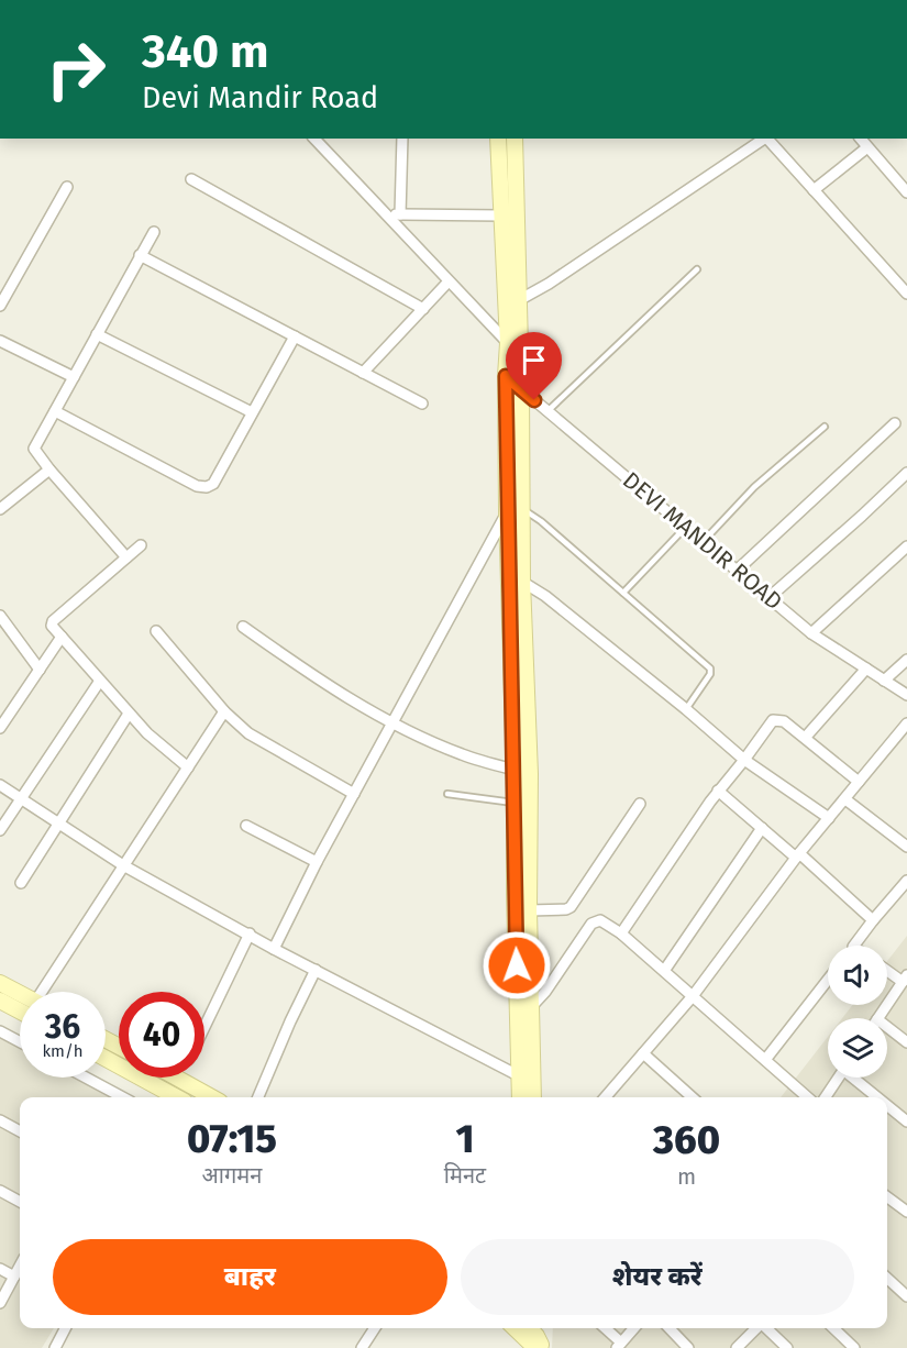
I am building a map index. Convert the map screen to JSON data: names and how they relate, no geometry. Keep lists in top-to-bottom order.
{
  "streets": {
    "street": ["DEVI MANDIR ROAD"]
  },
  "page": {
    "turn": ["340 m", "Devi Mandir Road"],
    "speed": "36 km/h",
    "limit": "40",
    "eta": [
      "07:15",
      "आगमन",
      "1",
      "मिनट",
      "360",
      "m"
    ],
    "buttons": ["बाहर", "शेयर करें"]
  }
}
